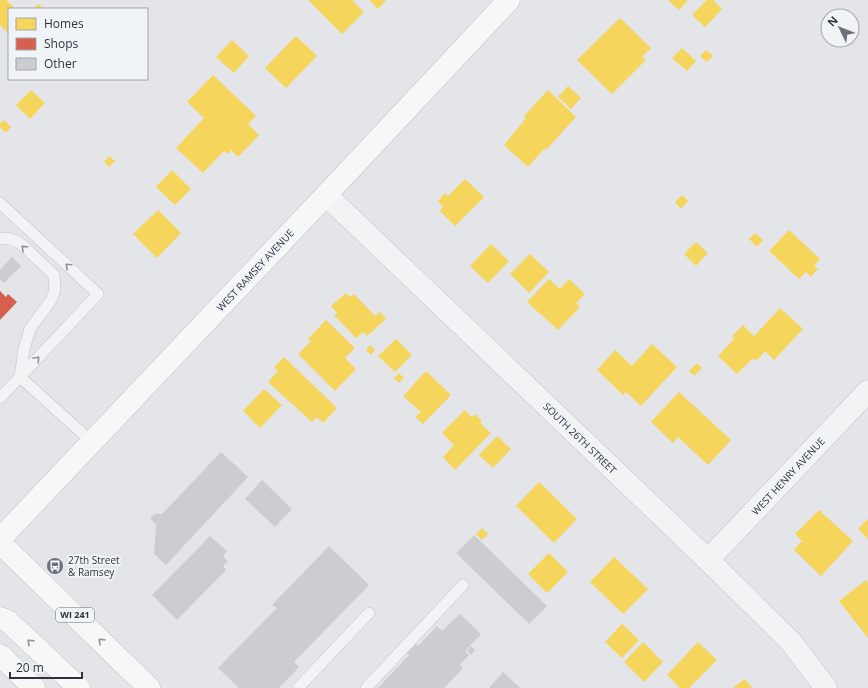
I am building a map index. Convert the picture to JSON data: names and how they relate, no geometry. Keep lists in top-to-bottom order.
{
  "streets": {
    "street": [
      "WEST RAMSEY AVENUE",
      "SOUTH 26TH STREET",
      "WEST HENRY AVENUE",
      "WI 241"
    ]
  },
  "crossings": [
    ["WEST RAMSEY AVENUE", "SOUTH 26TH STREET"],
    ["SOUTH 26TH STREET", "WEST HENRY AVENUE"]
  ],
  "places": {
    "bus stop": ["27th Street & Ramsey"]
  },
  "legend": ["Homes", "Shops", "Other"],
  "scale_bar": "20 m",
  "north": "top left"
}
